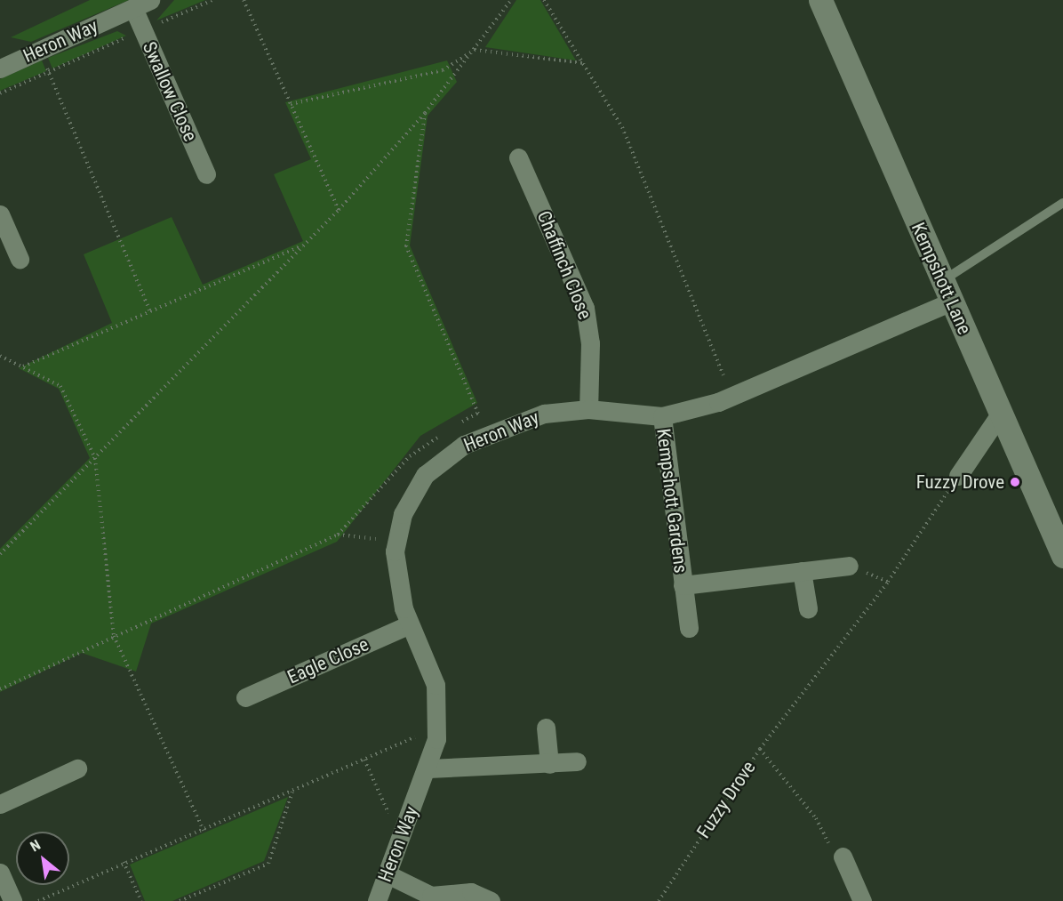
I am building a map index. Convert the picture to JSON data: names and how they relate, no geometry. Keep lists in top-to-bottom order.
{
  "streets": {
    "street": [
      "Heron Way",
      "Swallow Close",
      "Chaffinch Close",
      "Kempshott Lane",
      "Kempshott Gardens",
      "Eagle Close"
    ],
    "path": ["Fuzzy Drove"]
  },
  "crossings": [
    ["Heron Way", "Swallow Close"],
    ["Heron Way", "Chaffinch Close"],
    ["Heron Way", "Kempshott Lane"],
    ["Heron Way", "Kempshott Gardens"],
    ["Heron Way", "Eagle Close"]
  ],
  "places": ["Fuzzy Drove"],
  "north": "top left"
}
